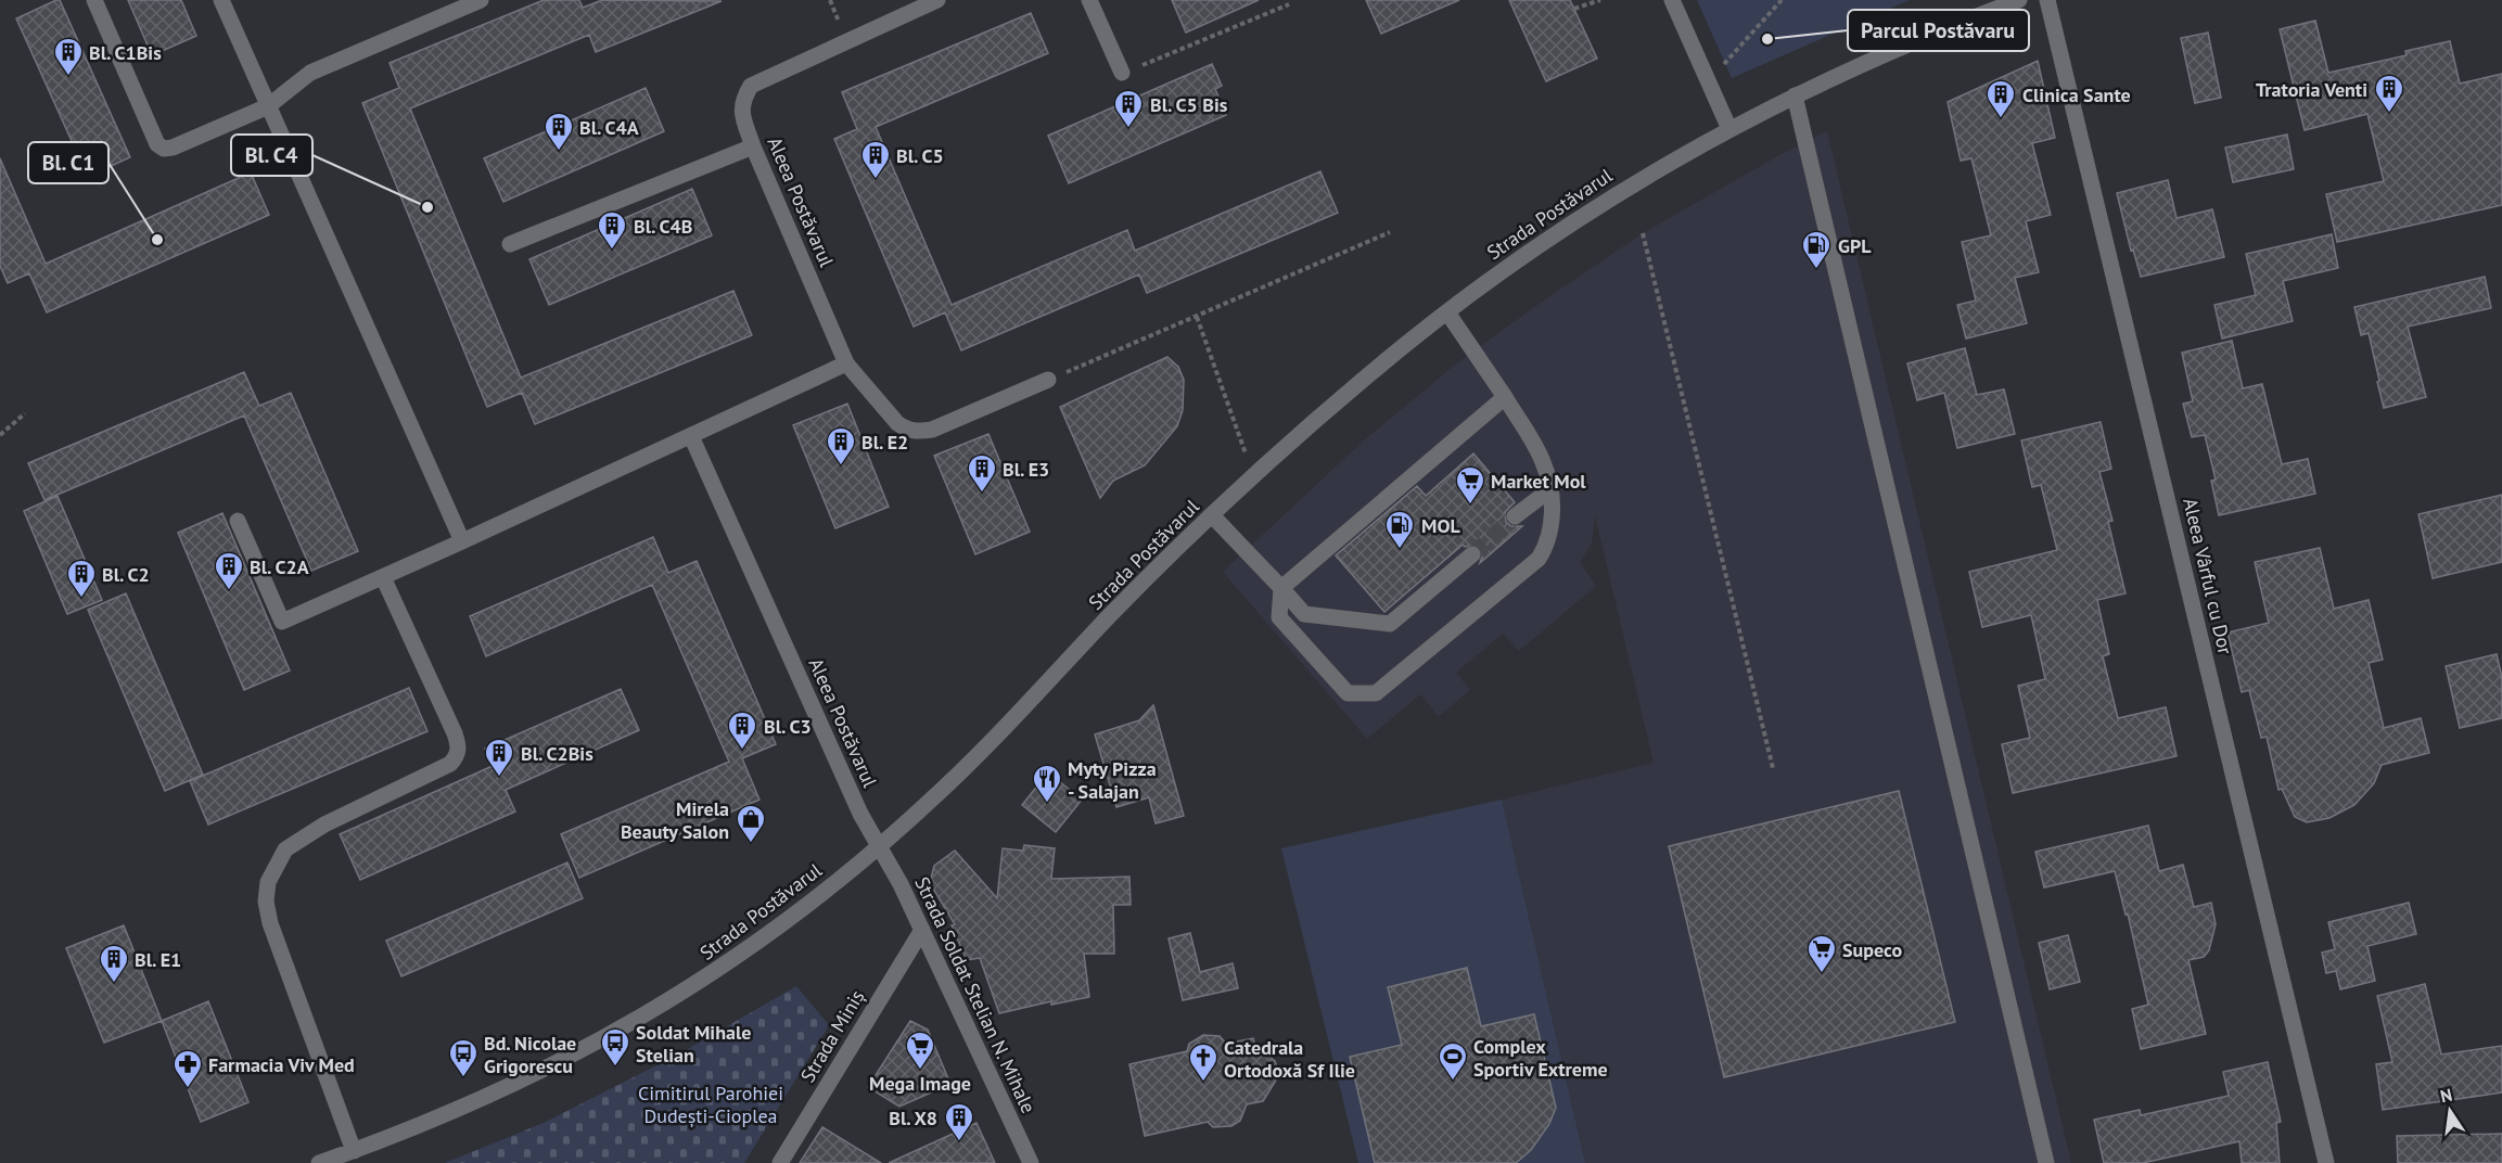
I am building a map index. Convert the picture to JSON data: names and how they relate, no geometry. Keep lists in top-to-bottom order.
{
  "streets": {
    "street": [
      "Aleea Postăvarul",
      "Strada Postăvarul",
      "Aleea Vârful cu Dor",
      "Strada Soldat Stelian N. Mihale",
      "Strada Miniș"
    ]
  },
  "crossings": [
    ["Aleea Postăvarul", "Strada Postăvarul"],
    ["Aleea Postăvarul", "Strada Soldat Stelian N. Mihale"],
    ["Strada Postăvarul", "Strada Soldat Stelian N. Mihale"],
    ["Strada Soldat Stelian N. Mihale", "Strada Miniș"]
  ],
  "parks": ["Cimitirul Parohiei Dudești-Cioplea"],
  "places": {
    "other": ["Parcul Postăvaru", "Bl. C4", "Bl. C1"],
    "building": [
      "Bl. C1Bis",
      "Tratoria Venti",
      "Clinica Sante",
      "Bl. C5 Bis",
      "Bl. C4A",
      "Bl. C5",
      "Bl. C4B",
      "Bl. E2",
      "Bl. E3",
      "Bl. C2A",
      "Bl. C2",
      "Bl. C3",
      "Bl. C2Bis",
      "Bl. E1",
      "Bl. X8"
    ],
    "fuel station": ["GPL", "MOL"],
    "supermarket": ["Market Mol", "Supeco", "Mega Image"],
    "restaurant": ["Myty Pizza - Salajan"],
    "shop": ["Mirela Beauty Salon"],
    "bus stop": ["Soldat Mihale Stelian", "Bd. Nicolae Grigorescu"],
    "sports": ["Complex Sportiv Extreme"],
    "church": ["Catedrala Ortodoxă Sf Ilie"],
    "pharmacy": ["Farmacia Viv Med"]
  },
  "north": "top"
}
